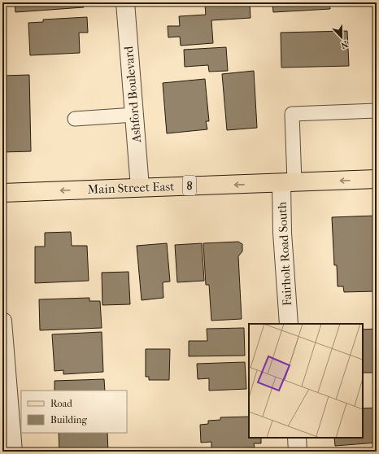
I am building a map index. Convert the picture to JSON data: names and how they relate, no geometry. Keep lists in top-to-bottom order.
{
  "streets": {
    "main road": ["8", "Main Street East"],
    "street": ["Ashford Boulevard", "Fairholt Road South"]
  },
  "crossings": [
    ["Ashford Boulevard", "Main Street East"],
    ["Main Street East", "Fairholt Road South"]
  ],
  "one_way": ["Main Street East"],
  "legend": ["Road", "Building"],
  "north": "bottom"
}
